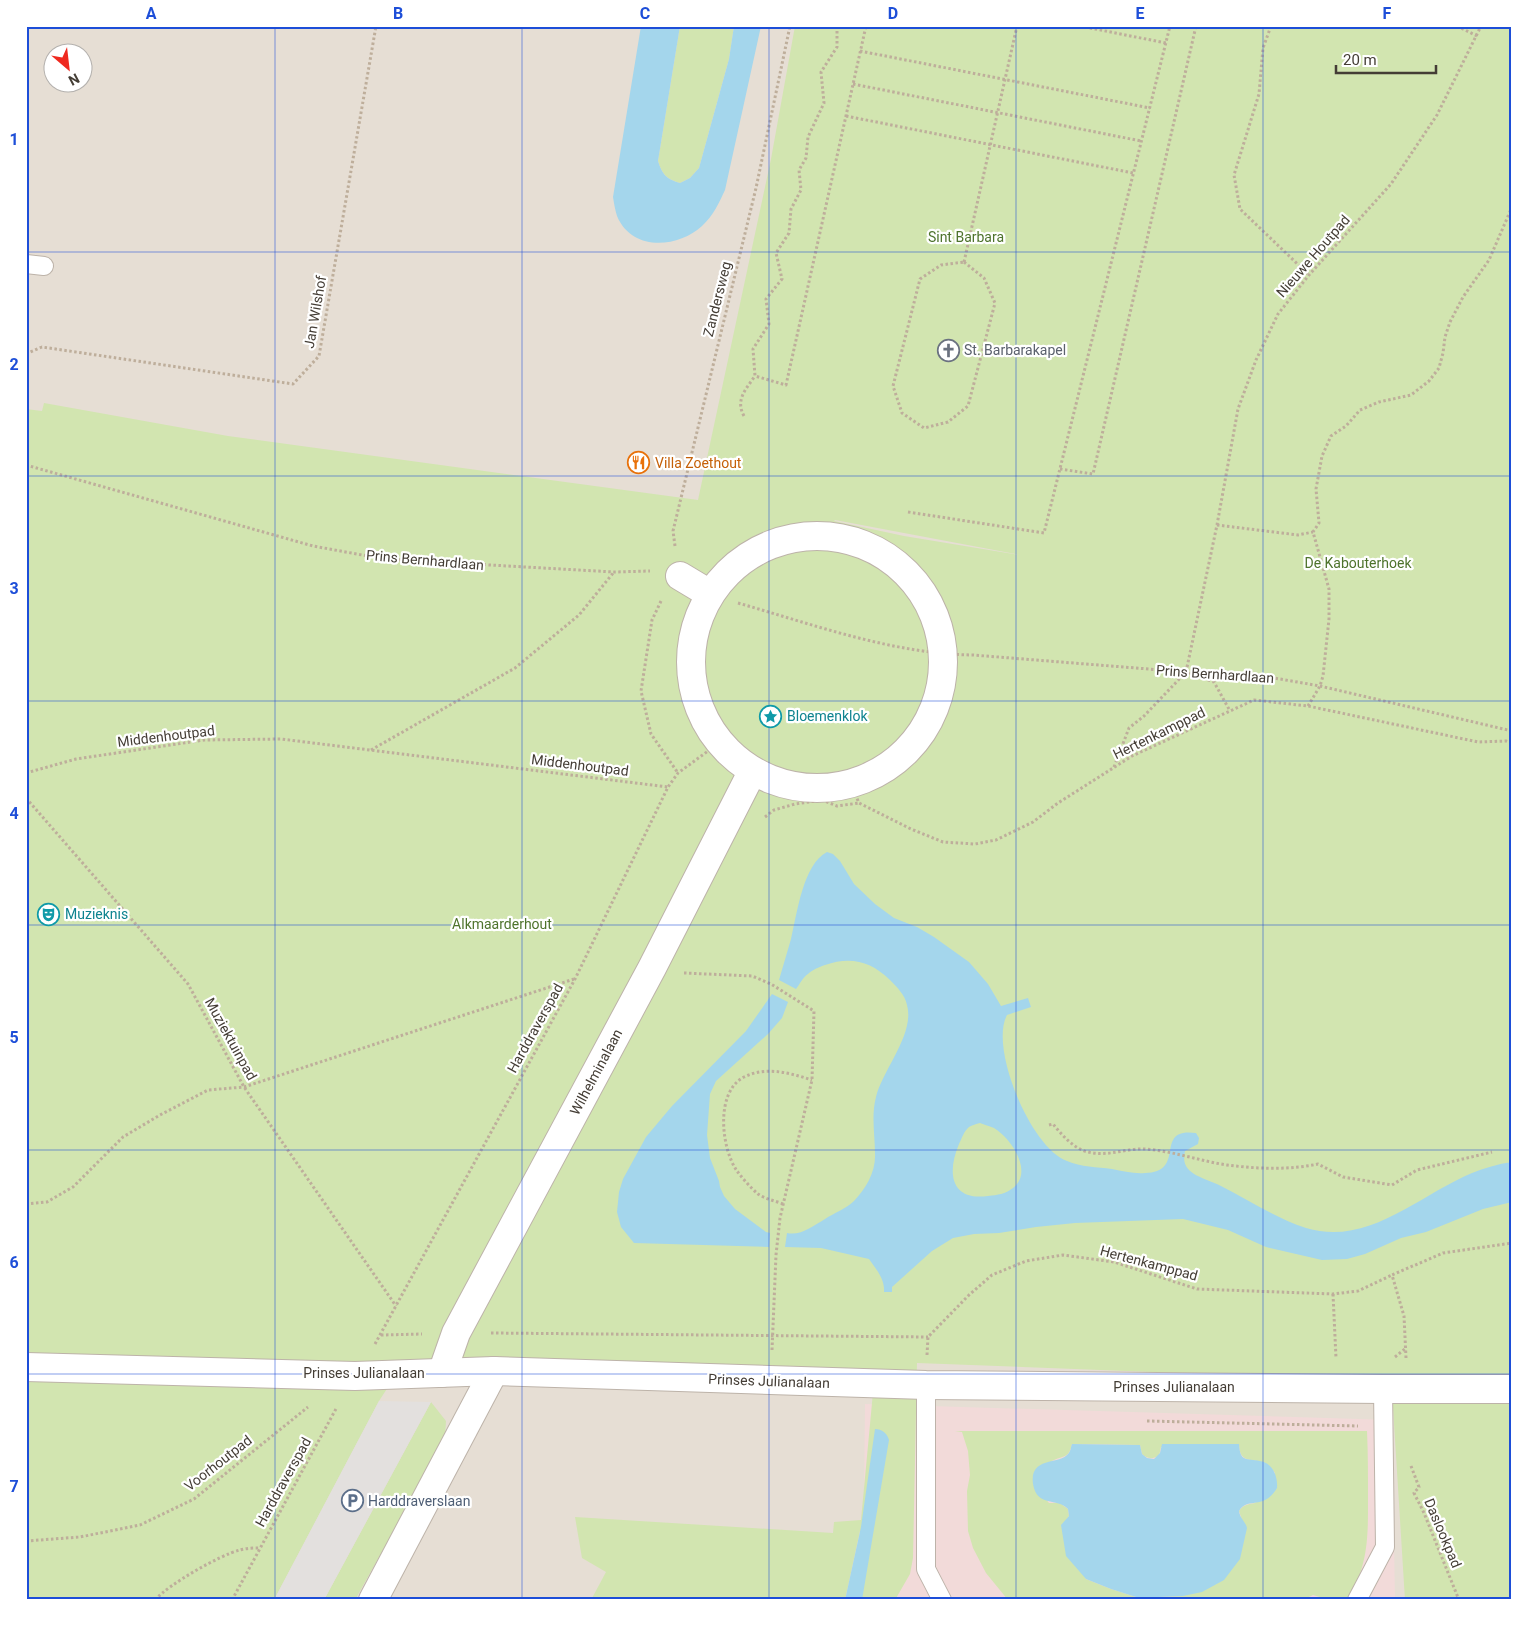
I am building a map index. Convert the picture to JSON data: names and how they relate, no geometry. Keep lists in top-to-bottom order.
{
  "streets": {
    "street": ["Wilhelminalaan", "Prinses Julianalaan"],
    "path": [
      "Nieuwe Houtpad",
      "Zandersweg",
      "Jan Wilshof",
      "Prins Bernhardlaan",
      "Hertenkamppad",
      "Middenhoutpad",
      "Harddraverspad",
      "Muziektuinpad",
      "Voorhoutpad",
      "Daslookpad"
    ]
  },
  "crossings": [
    ["Nieuwe Houtpad", "Prins Bernhardlaan"],
    ["Zandersweg", "Prins Bernhardlaan"],
    ["Zandersweg", "Harddraverspad"],
    ["Middenhoutpad", "Harddraverspad"],
    ["Harddraverspad", "Muziektuinpad"],
    ["Harddraverspad", "Wilhelminalaan"],
    ["Harddraverspad", "Prinses Julianalaan"],
    ["Wilhelminalaan", "Prinses Julianalaan"]
  ],
  "parks": ["Sint Barbara", "De Kabouterhoek", "Alkmaarderhout"],
  "places": {
    "church": ["St. Barbarakapel"],
    "restaurant": ["Villa Zoethout"],
    "place": ["Bloemenklok"],
    "theatre": ["Muzieknis"],
    "parking": ["Harddraverslaan"]
  },
  "scale_bar": "20 m",
  "north": "bottom right",
  "grid": {
    "columns": [
      "A",
      "B",
      "C",
      "D",
      "E",
      "F"
    ],
    "rows": [
      "1",
      "2",
      "3",
      "4",
      "5",
      "6",
      "7"
    ]
  }
}
